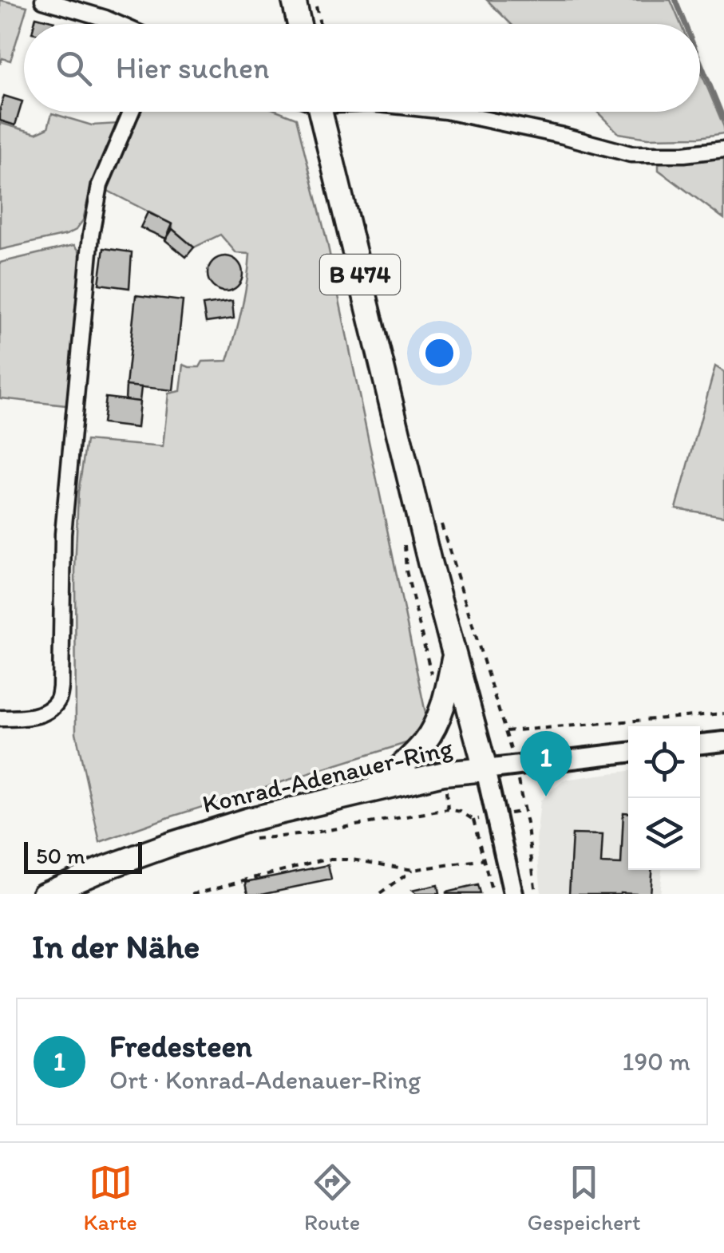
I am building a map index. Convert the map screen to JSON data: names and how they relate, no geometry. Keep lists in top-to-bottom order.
{
  "streets": {
    "main road": ["B 474", "Konrad-Adenauer-Ring"]
  },
  "crossings": [
    ["B 474", "Konrad-Adenauer-Ring"]
  ],
  "scale_bar": "50 m",
  "page": {
    "search": "Hier suchen",
    "pins": "1",
    "scale": "50 m",
    "heading": "In der Nähe",
    "list": [
      {
        "mark": "1",
        "name": "Fredesteen",
        "note": "Ort · Konrad-Adenauer-Ring",
        "value": "190 m"
      }
    ],
    "nav": ["Karte", "Route", "Gespeichert"]
  }
}
